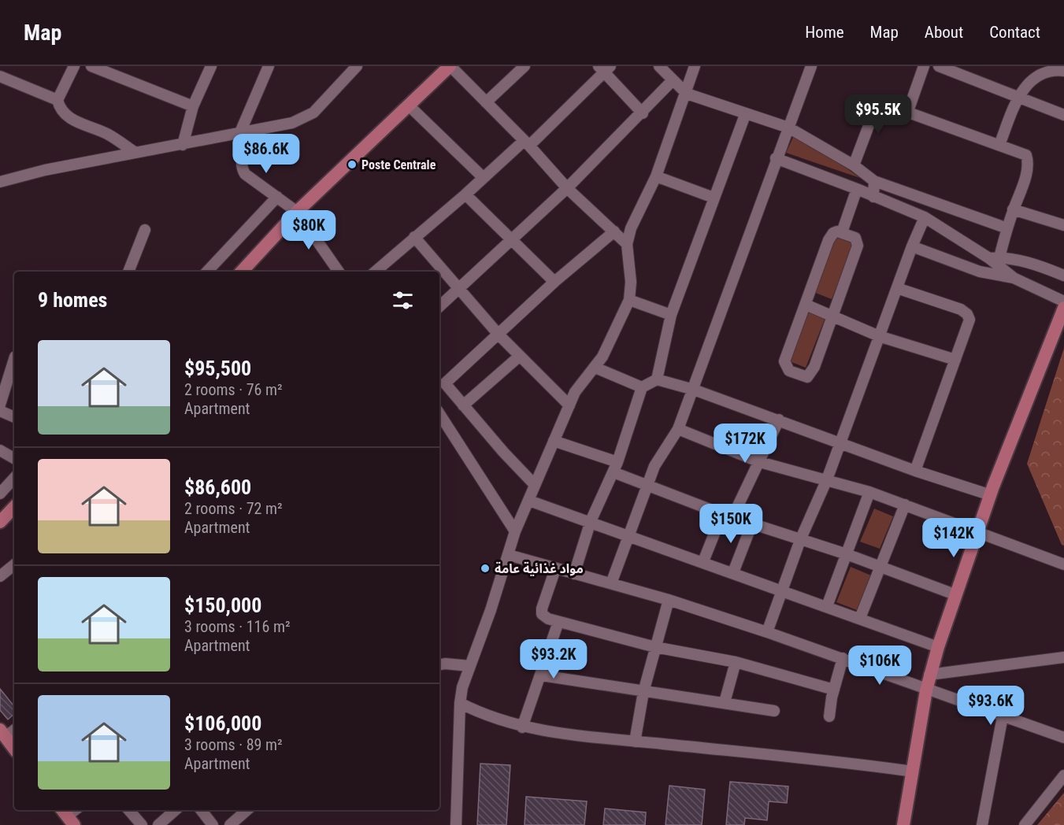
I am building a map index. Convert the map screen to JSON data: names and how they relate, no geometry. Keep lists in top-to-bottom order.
{
  "places": ["Poste Centrale", "مواد غذائية عامة"],
  "page": {
    "header": "Map",
    "nav": [
      "Home",
      "Map",
      "About",
      "Contact"
    ],
    "price": [
      "$95.5K",
      "$86.6K",
      "$80K",
      "$172K",
      "$150K",
      "$142K",
      "$93.2K",
      "$106K",
      "$93.6K"
    ],
    "heading": "9 homes",
    "list": [
      {
        "name": "$95,500",
        "note": "2 rooms · 76 m² · Apartment"
      },
      {
        "name": "$86,600",
        "note": "2 rooms · 72 m² · Apartment"
      },
      {
        "name": "$150,000",
        "note": "3 rooms · 116 m² · Apartment"
      },
      {
        "name": "$106,000",
        "note": "3 rooms · 89 m² · Apartment"
      }
    ]
  }
}
